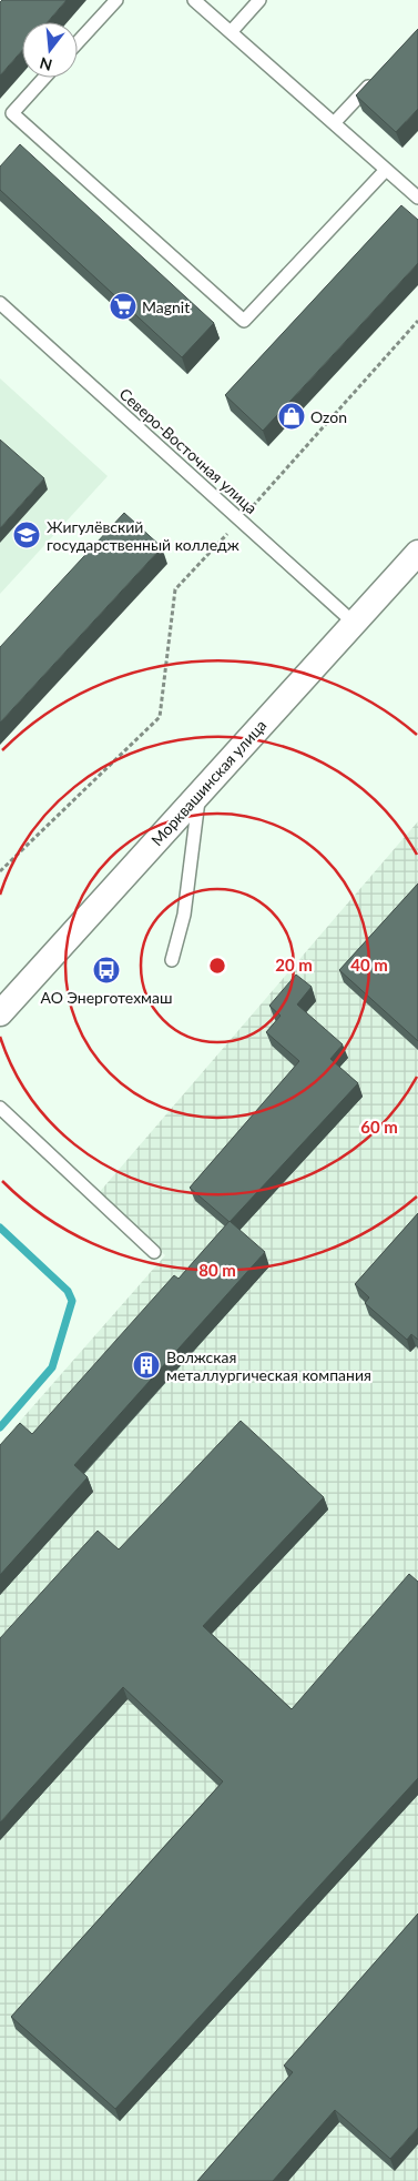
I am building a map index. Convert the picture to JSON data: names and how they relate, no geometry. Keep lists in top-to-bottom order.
{
  "streets": {
    "street": ["Морквашинская улица"],
    "lane": ["Северо-Восточная улица"]
  },
  "crossings": [
    ["Северо-Восточная улица", "Морквашинская улица"]
  ],
  "places": {
    "supermarket": ["Magnit"],
    "shop": ["Ozon"],
    "school or university": ["Жигулёвский государственный колледж"],
    "bus stop": ["АО Энерготехмаш"],
    "building": ["Волжская металлургическая компания"]
  },
  "north": "bottom",
  "rings": [
    "20 m",
    "40 m",
    "60 m",
    "80 m"
  ]
}
